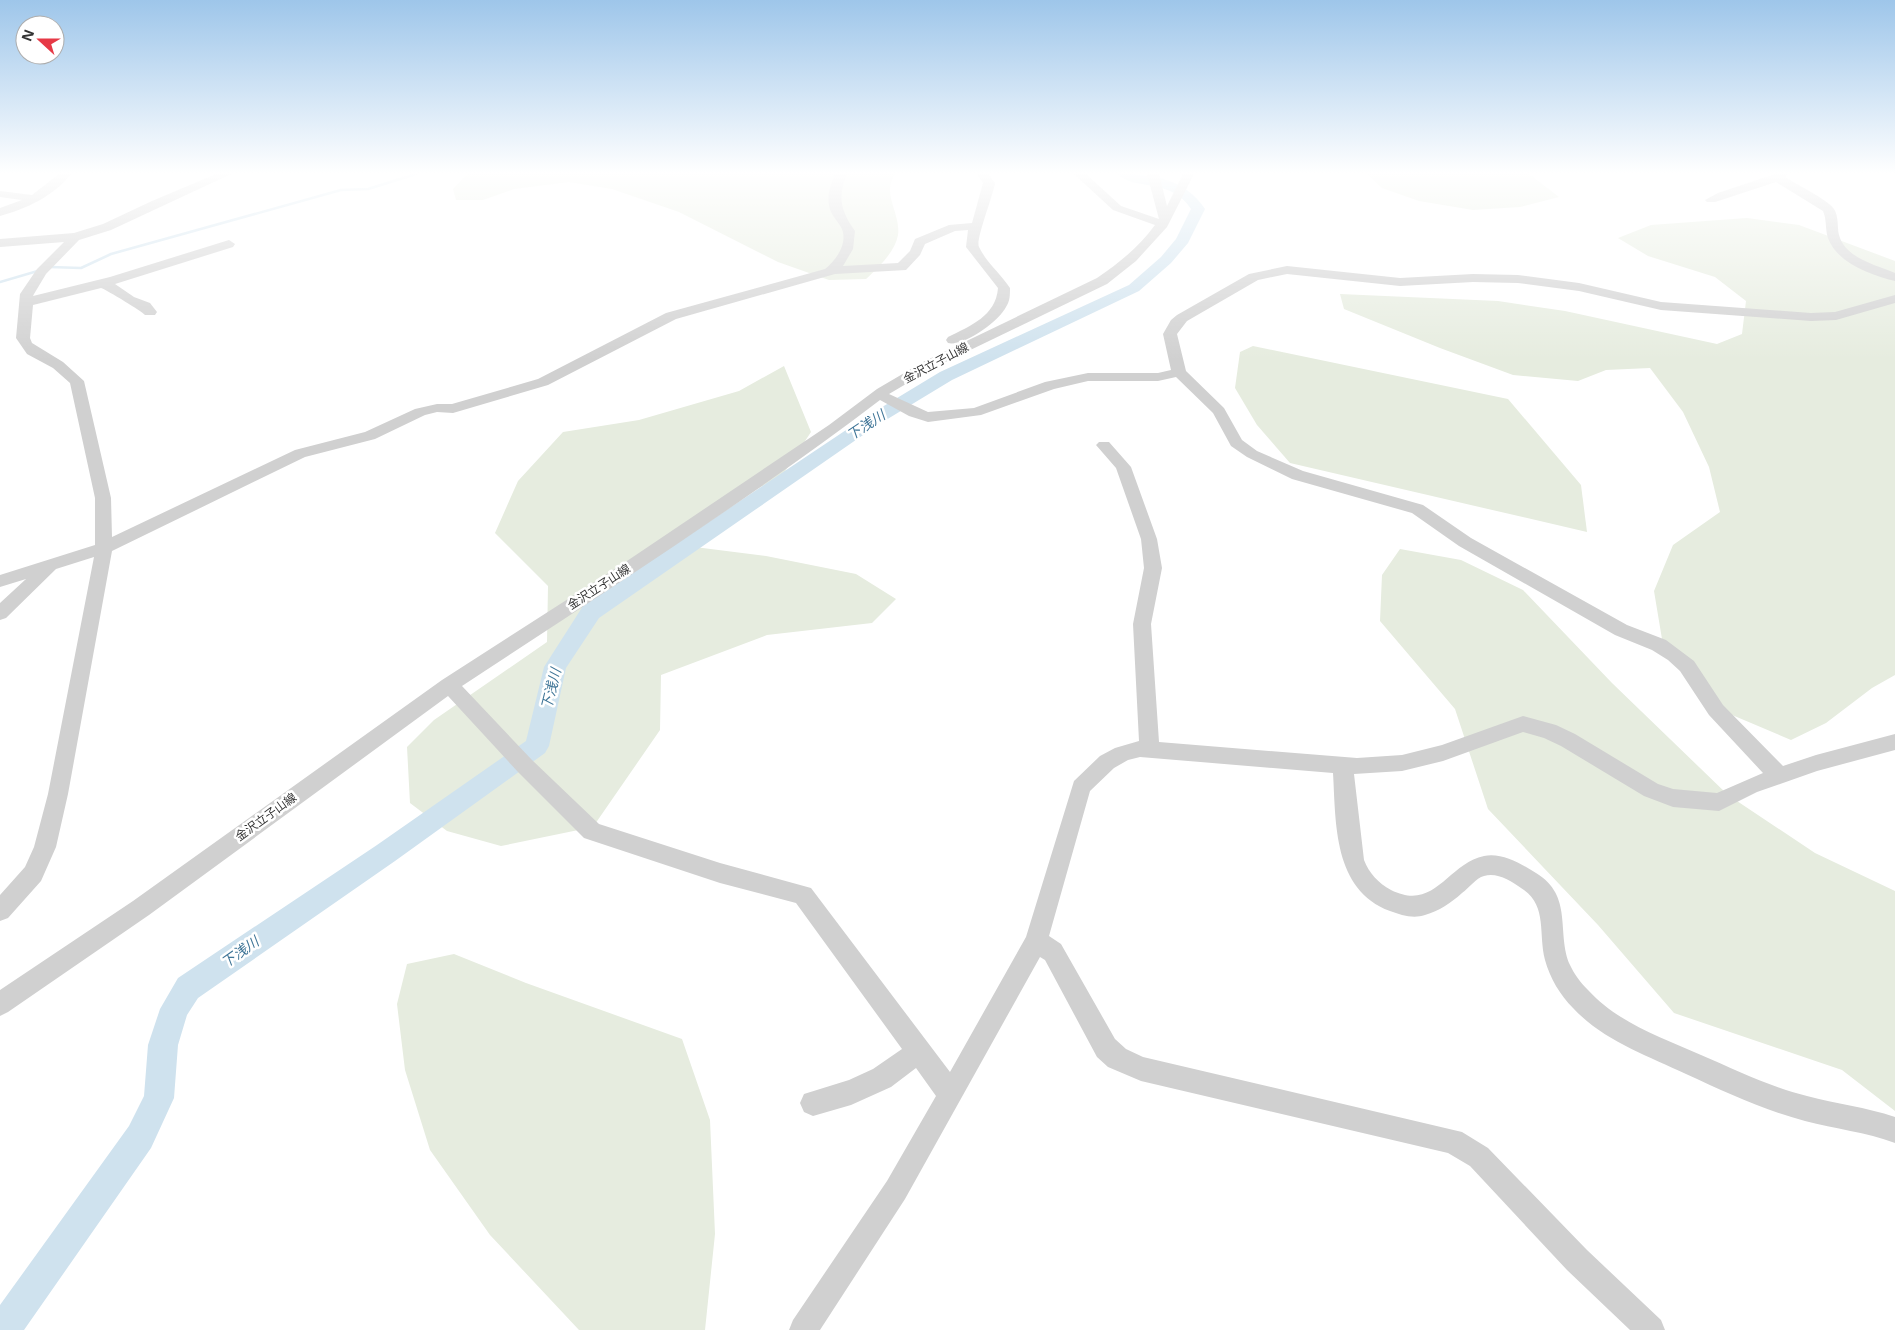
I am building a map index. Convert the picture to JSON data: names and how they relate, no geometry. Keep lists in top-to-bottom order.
{
  "streets": {
    "street": ["金沢立子山線"]
  },
  "water": ["下浅川"],
  "north": "left"
}
